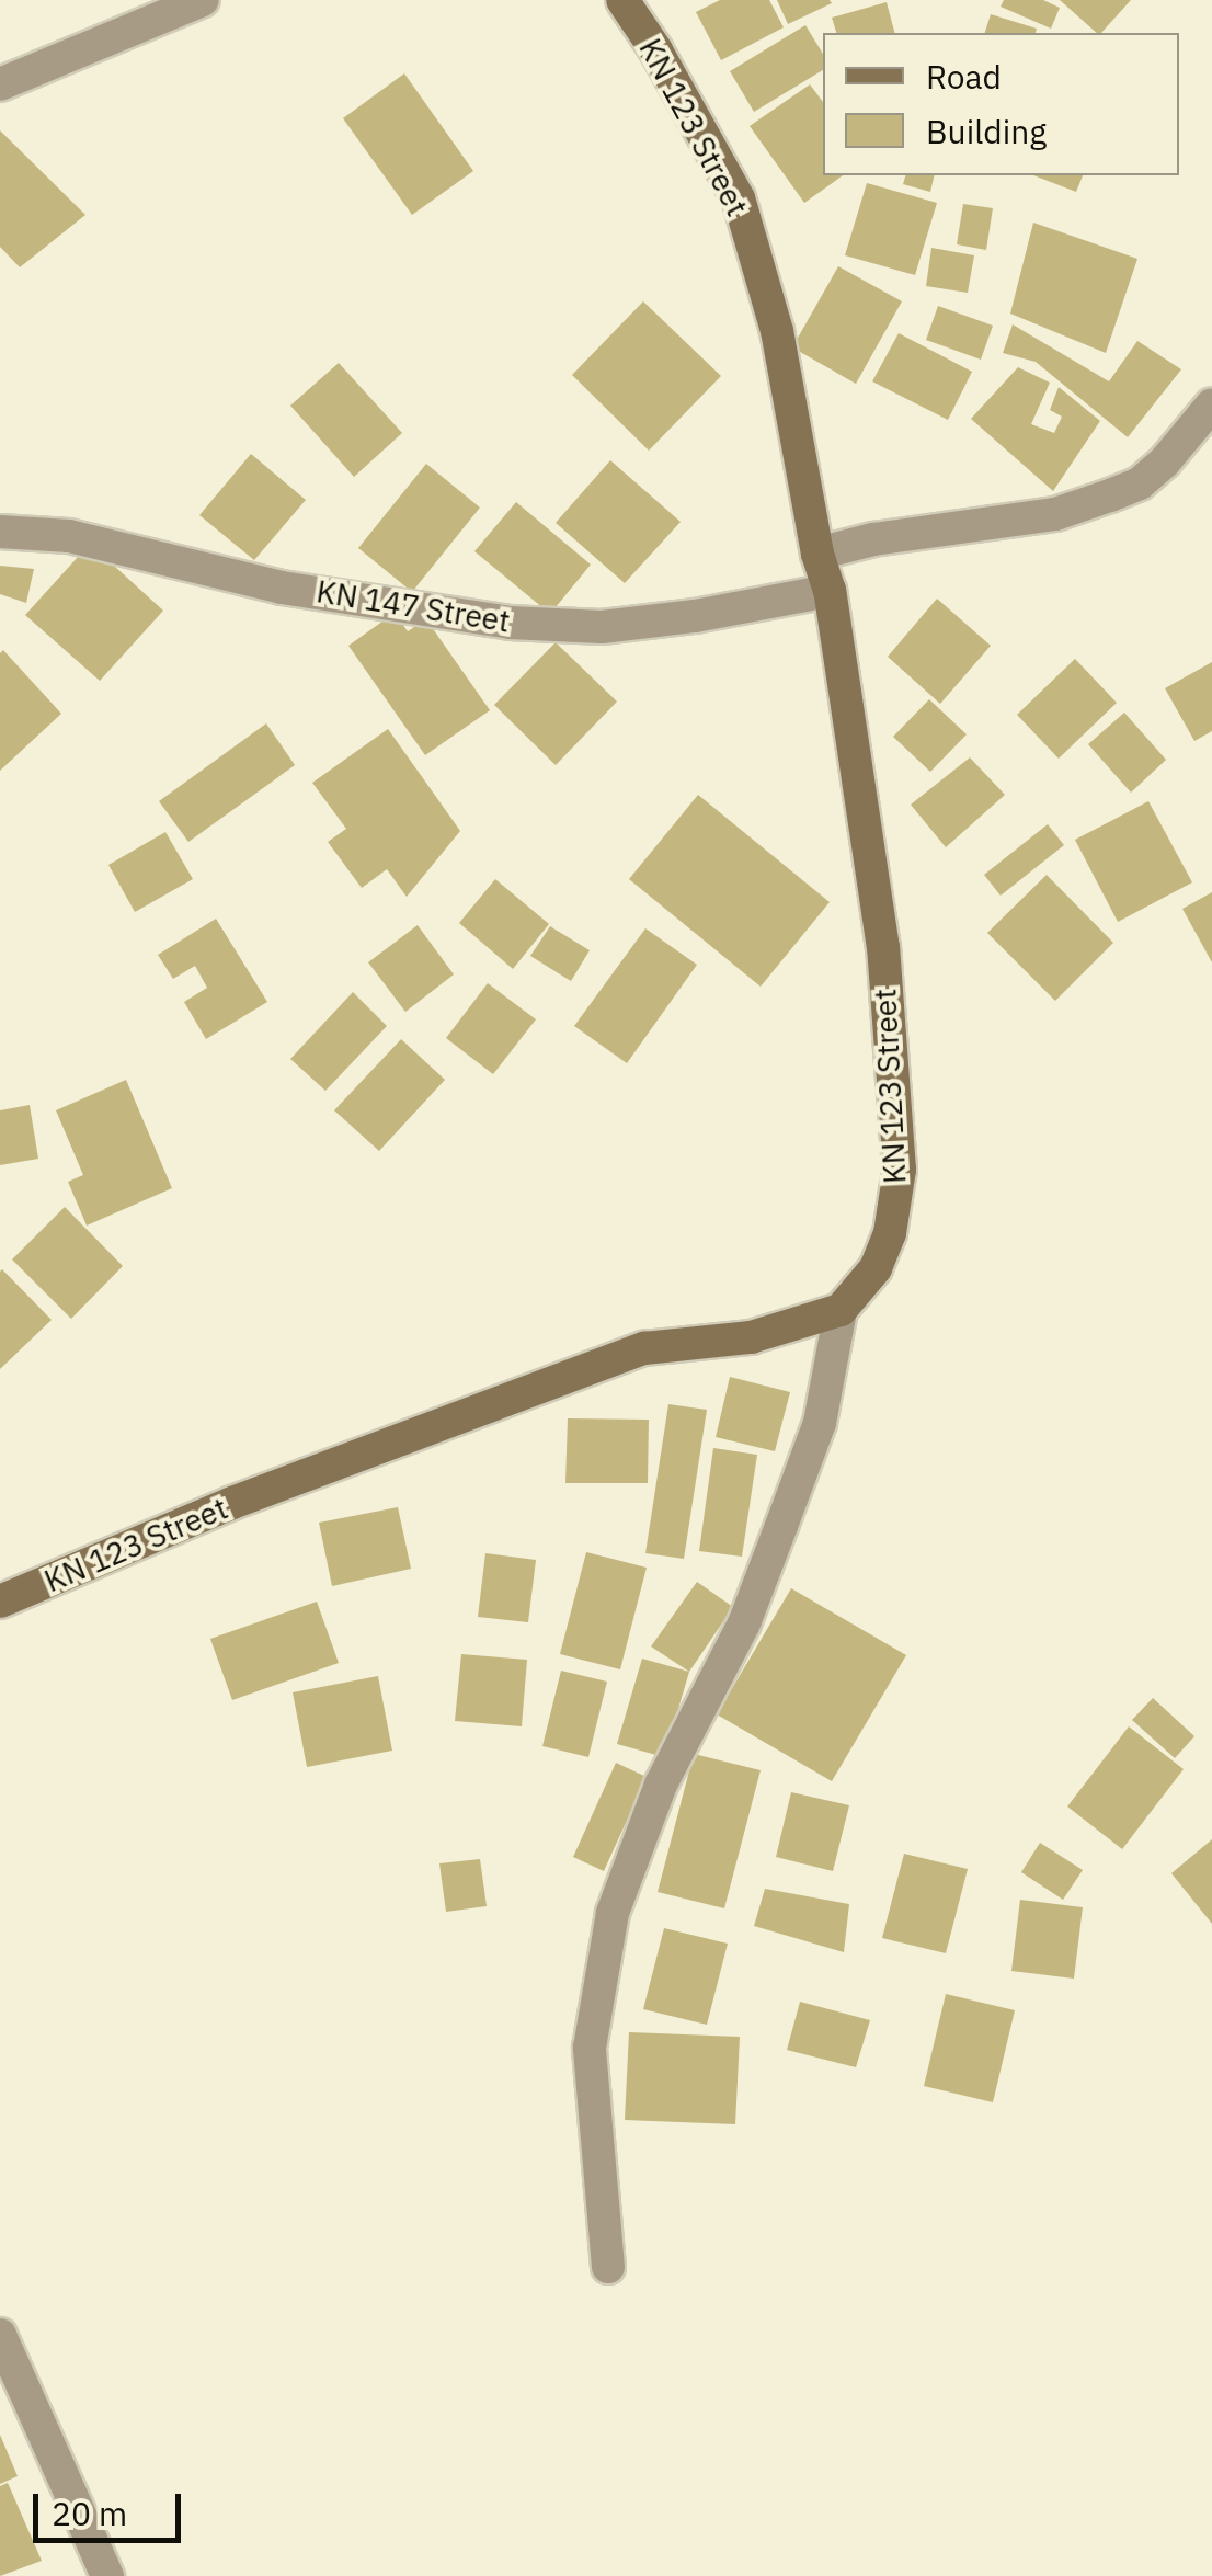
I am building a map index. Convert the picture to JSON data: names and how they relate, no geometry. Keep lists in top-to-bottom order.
{
  "streets": {
    "main road": ["KN 123 Street"],
    "street": ["KN 147 Street"]
  },
  "crossings": [
    ["KN 123 Street", "KN 147 Street"]
  ],
  "legend": ["Road", "Building"],
  "scale_bar": "20 m"
}
